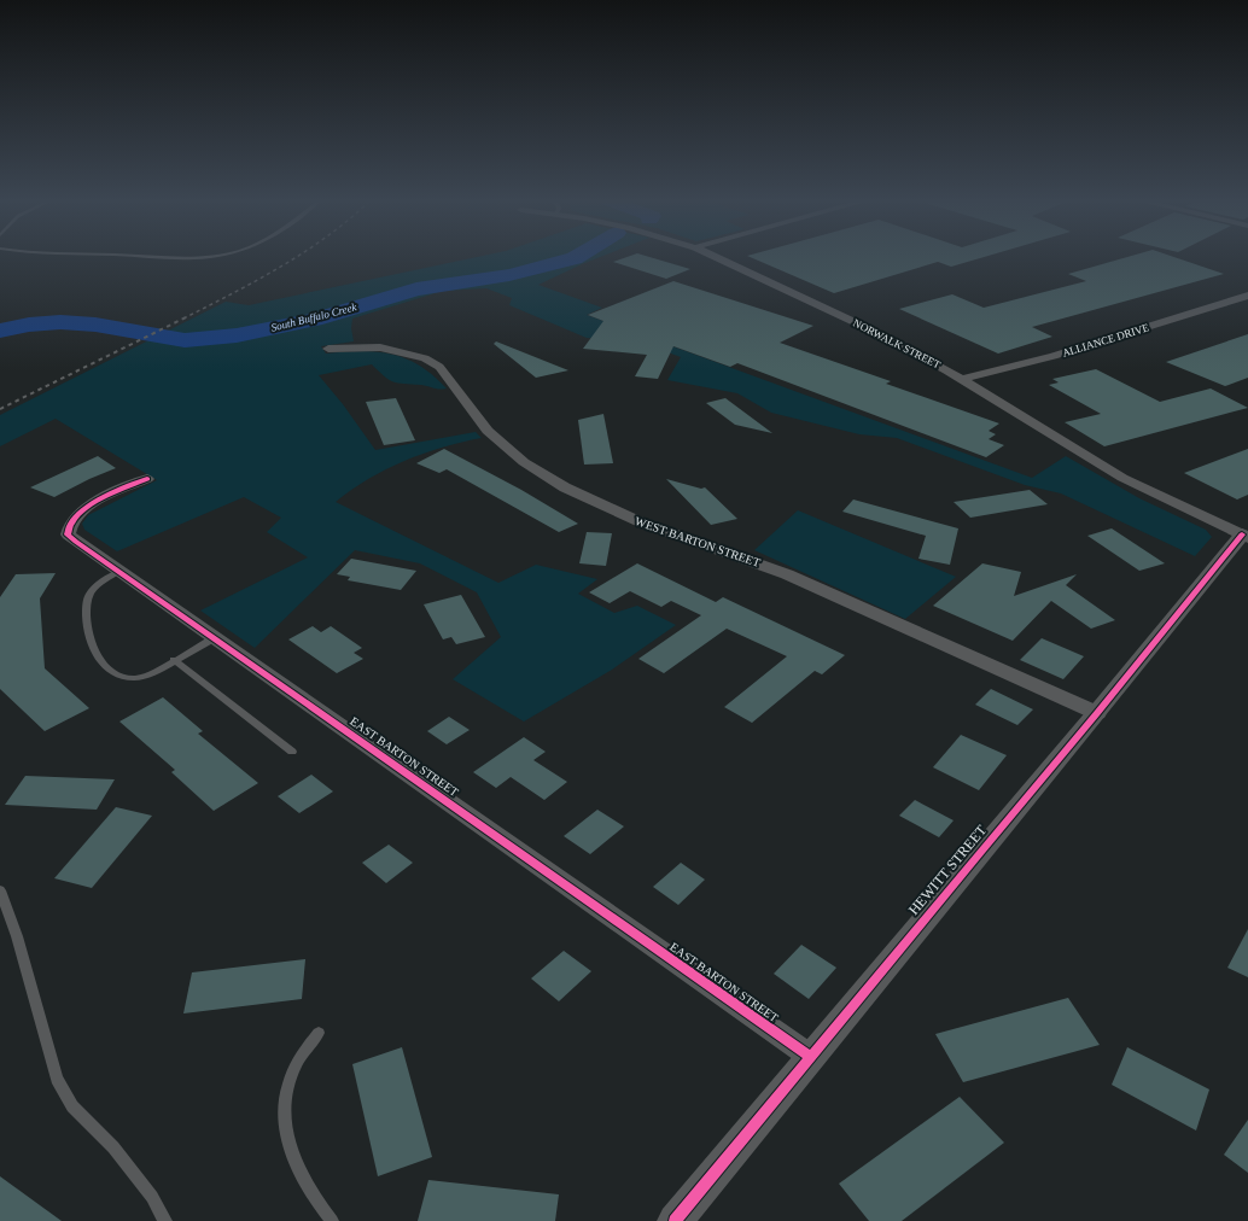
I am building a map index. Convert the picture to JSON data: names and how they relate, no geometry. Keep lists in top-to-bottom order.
{
  "streets": {
    "street": [
      "ALLIANCE DRIVE",
      "NORWALK STREET",
      "WEST BARTON STREET",
      "EAST BARTON STREET",
      "HEWITT STREET"
    ]
  },
  "crossings": [
    ["ALLIANCE DRIVE", "NORWALK STREET"],
    ["NORWALK STREET", "HEWITT STREET"],
    ["WEST BARTON STREET", "HEWITT STREET"],
    ["EAST BARTON STREET", "HEWITT STREET"]
  ],
  "water": ["South Buffalo Creek"]
}
